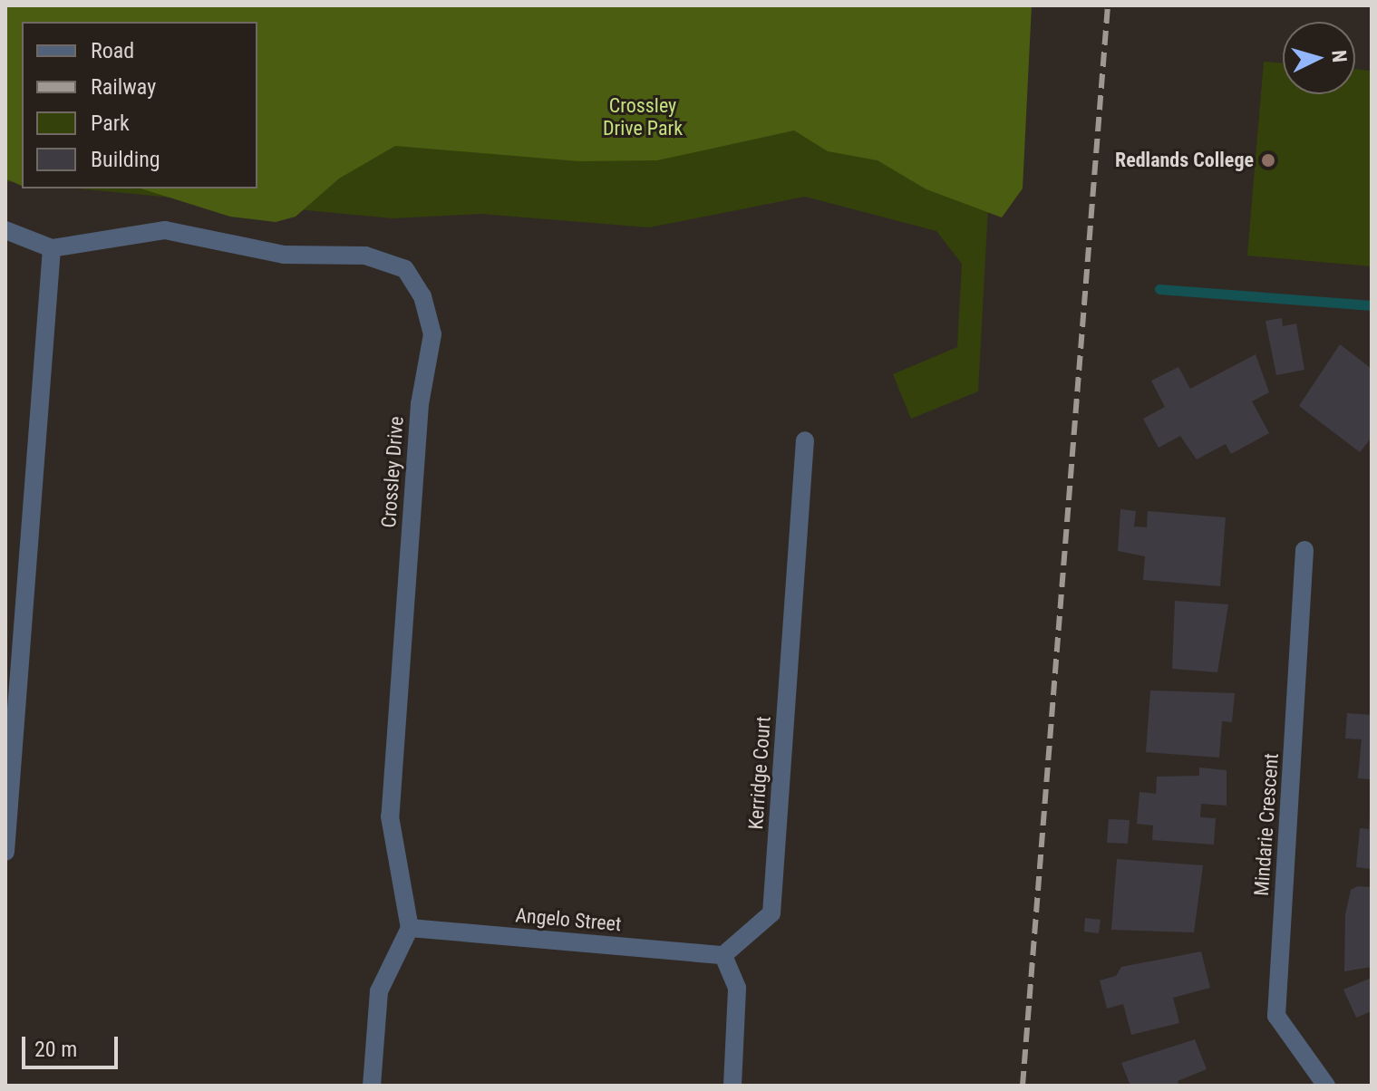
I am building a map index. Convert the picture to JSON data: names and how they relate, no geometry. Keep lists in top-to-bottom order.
{
  "streets": {
    "street": [
      "Crossley Drive",
      "Kerridge Court",
      "Mindarie Crescent",
      "Angelo Street"
    ]
  },
  "crossings": [
    ["Crossley Drive", "Angelo Street"],
    ["Kerridge Court", "Angelo Street"]
  ],
  "parks": ["Crossley Drive Park"],
  "places": ["Redlands College"],
  "legend": [
    "Road",
    "Railway",
    "Park",
    "Building"
  ],
  "scale_bar": "20 m",
  "north": "right"
}
